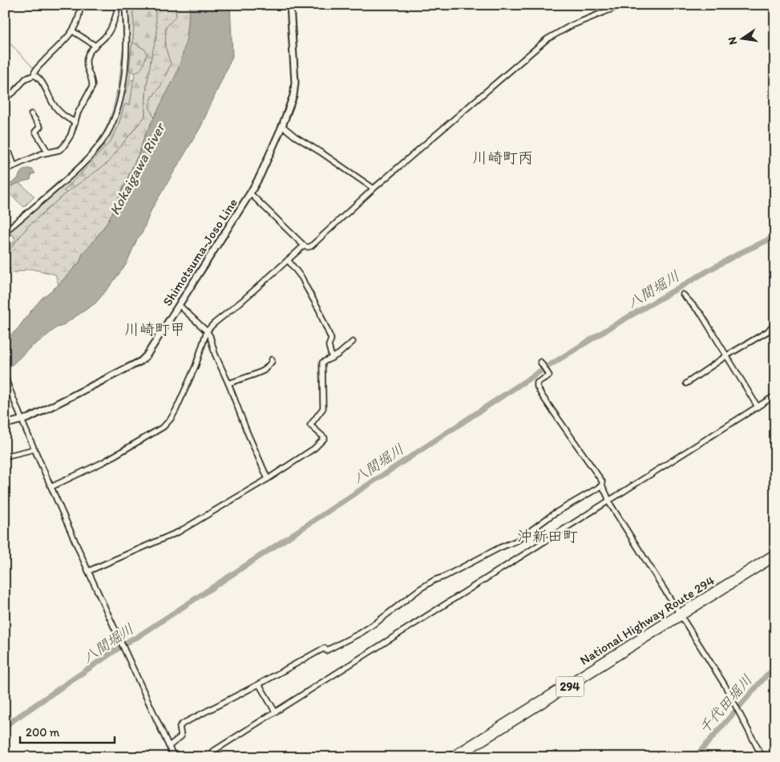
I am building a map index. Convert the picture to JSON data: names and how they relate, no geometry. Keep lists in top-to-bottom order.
{
  "streets": {
    "highway": ["National Highway Route 294", "294"],
    "main road": ["Shimotsuma-Joso Line"]
  },
  "districts": ["川崎町丙", "川崎町甲", "沖新田町"],
  "water": ["Kokaigawa River", "八間堀川", "千代田堀川"],
  "scale_bar": "200 m",
  "north": "left"
}
